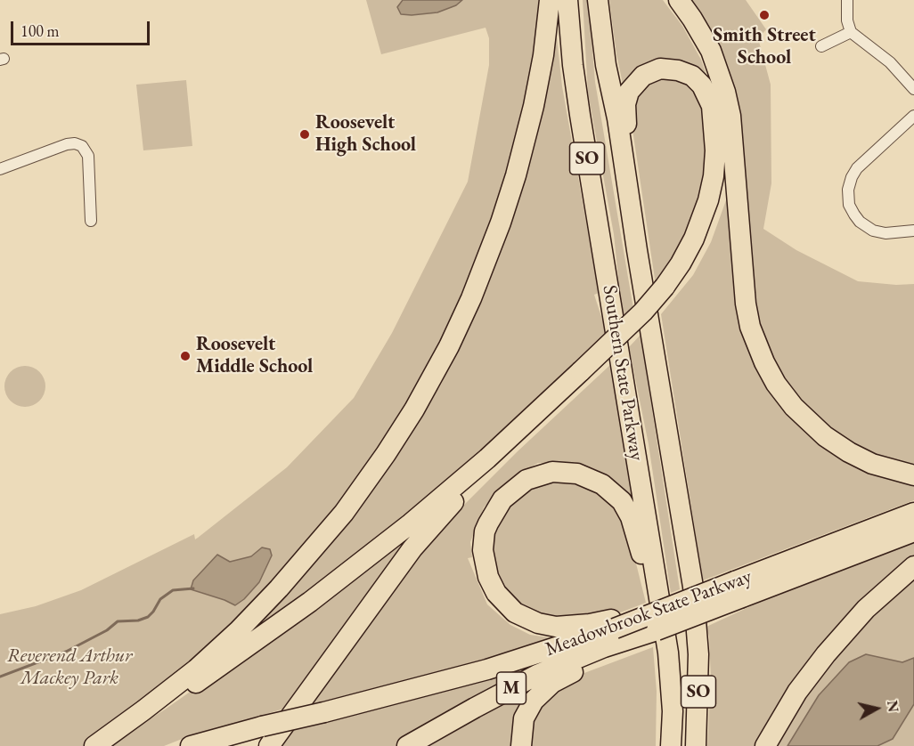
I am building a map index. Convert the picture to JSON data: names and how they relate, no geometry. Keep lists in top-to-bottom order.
{
  "streets": {
    "highway": [
      "SO",
      "Southern State Parkway",
      "Meadowbrook State Parkway",
      "M"
    ]
  },
  "parks": ["Reverend Arthur Mackey Park"],
  "places": ["Smith Street School", "Roosevelt High School", "Roosevelt Middle School"],
  "scale_bar": "100 m",
  "north": "right"
}
